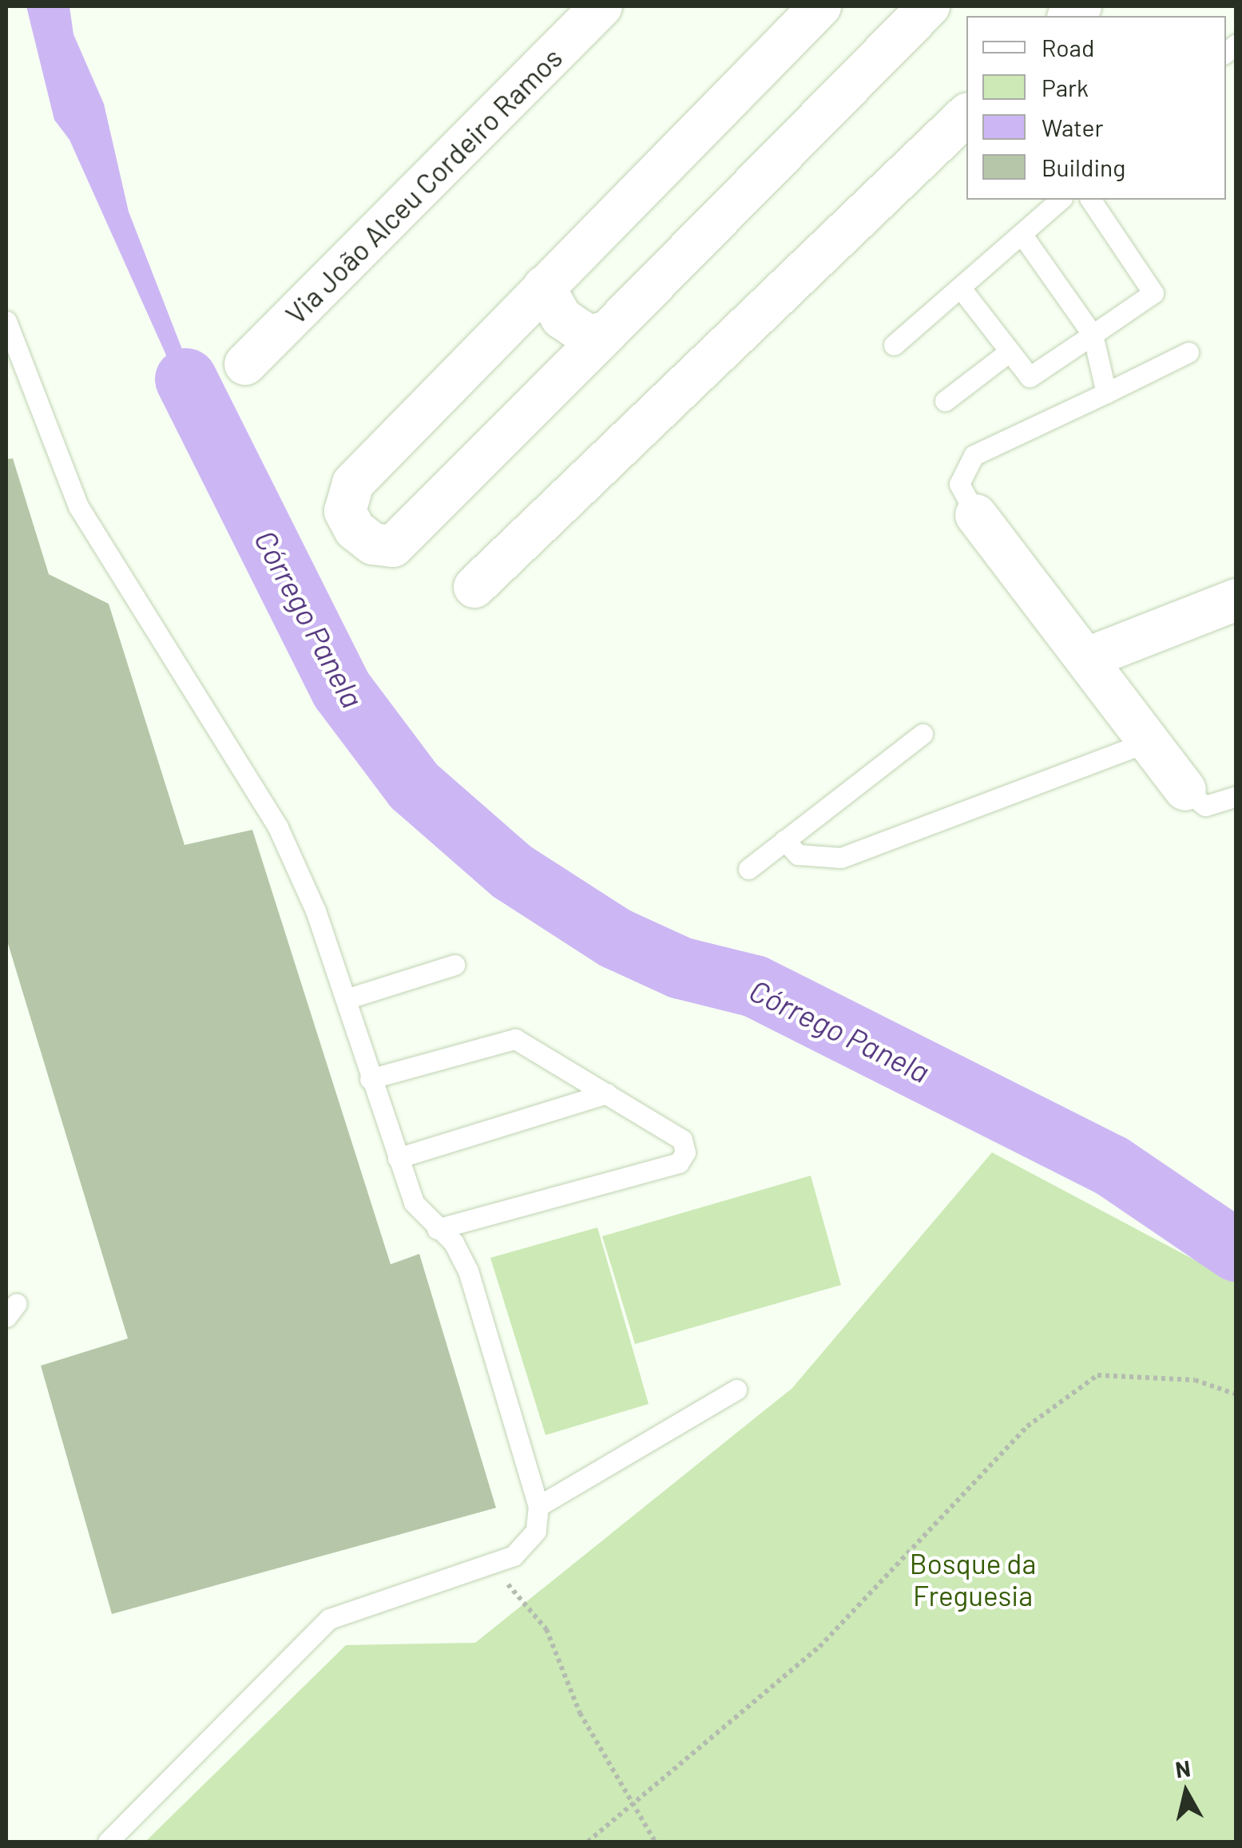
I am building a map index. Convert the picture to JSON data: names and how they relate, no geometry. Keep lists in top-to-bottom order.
{
  "streets": {
    "street": ["Via João Alceu Cordeiro Ramos"]
  },
  "water": ["Córrego Panela"],
  "parks": ["Bosque da Freguesia"],
  "legend": [
    "Road",
    "Park",
    "Water",
    "Building"
  ],
  "north": "top"
}
